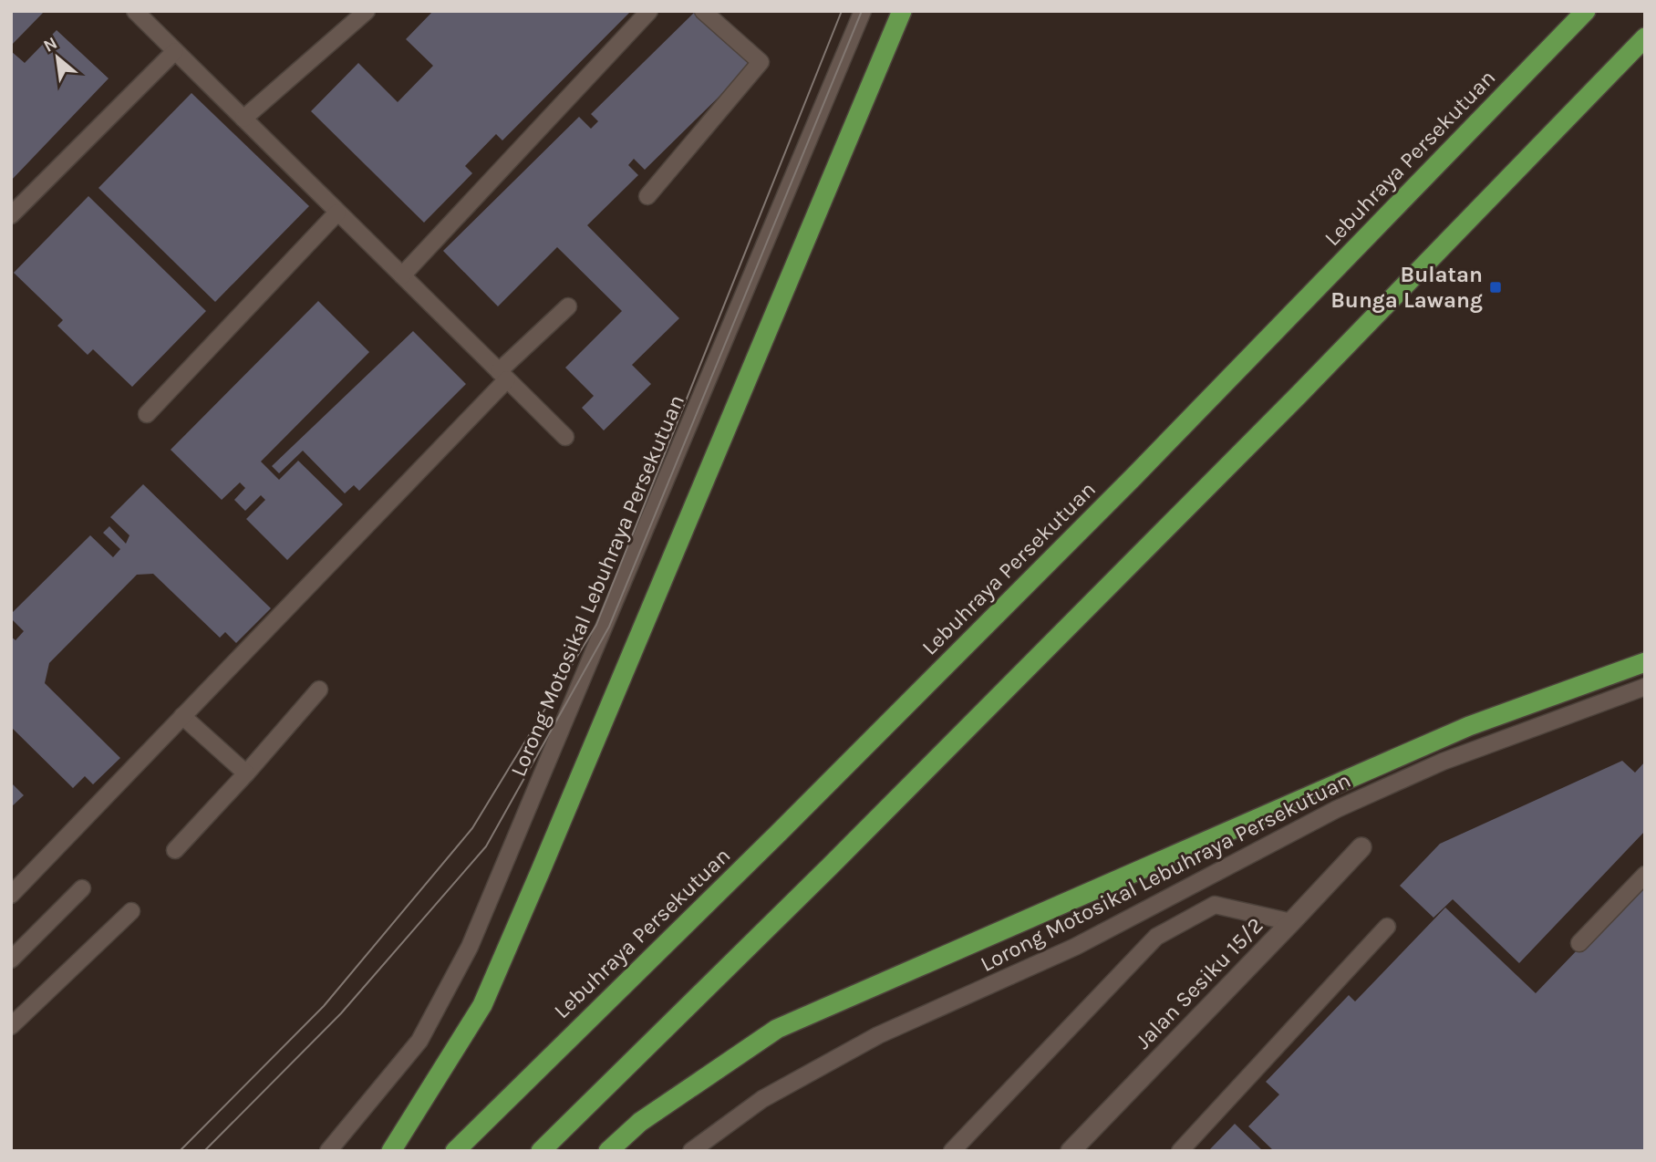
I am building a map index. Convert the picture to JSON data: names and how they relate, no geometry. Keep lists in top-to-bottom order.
{
  "streets": {
    "highway": ["Lebuhraya Persekutuan"],
    "street": ["Jalan Sesiku 15/2"],
    "lane": ["Lorong Motosikal Lebuhraya Persekutuan"]
  },
  "places": {
    "transit": ["Bulatan Bunga Lawang"]
  },
  "north": "top left"
}
